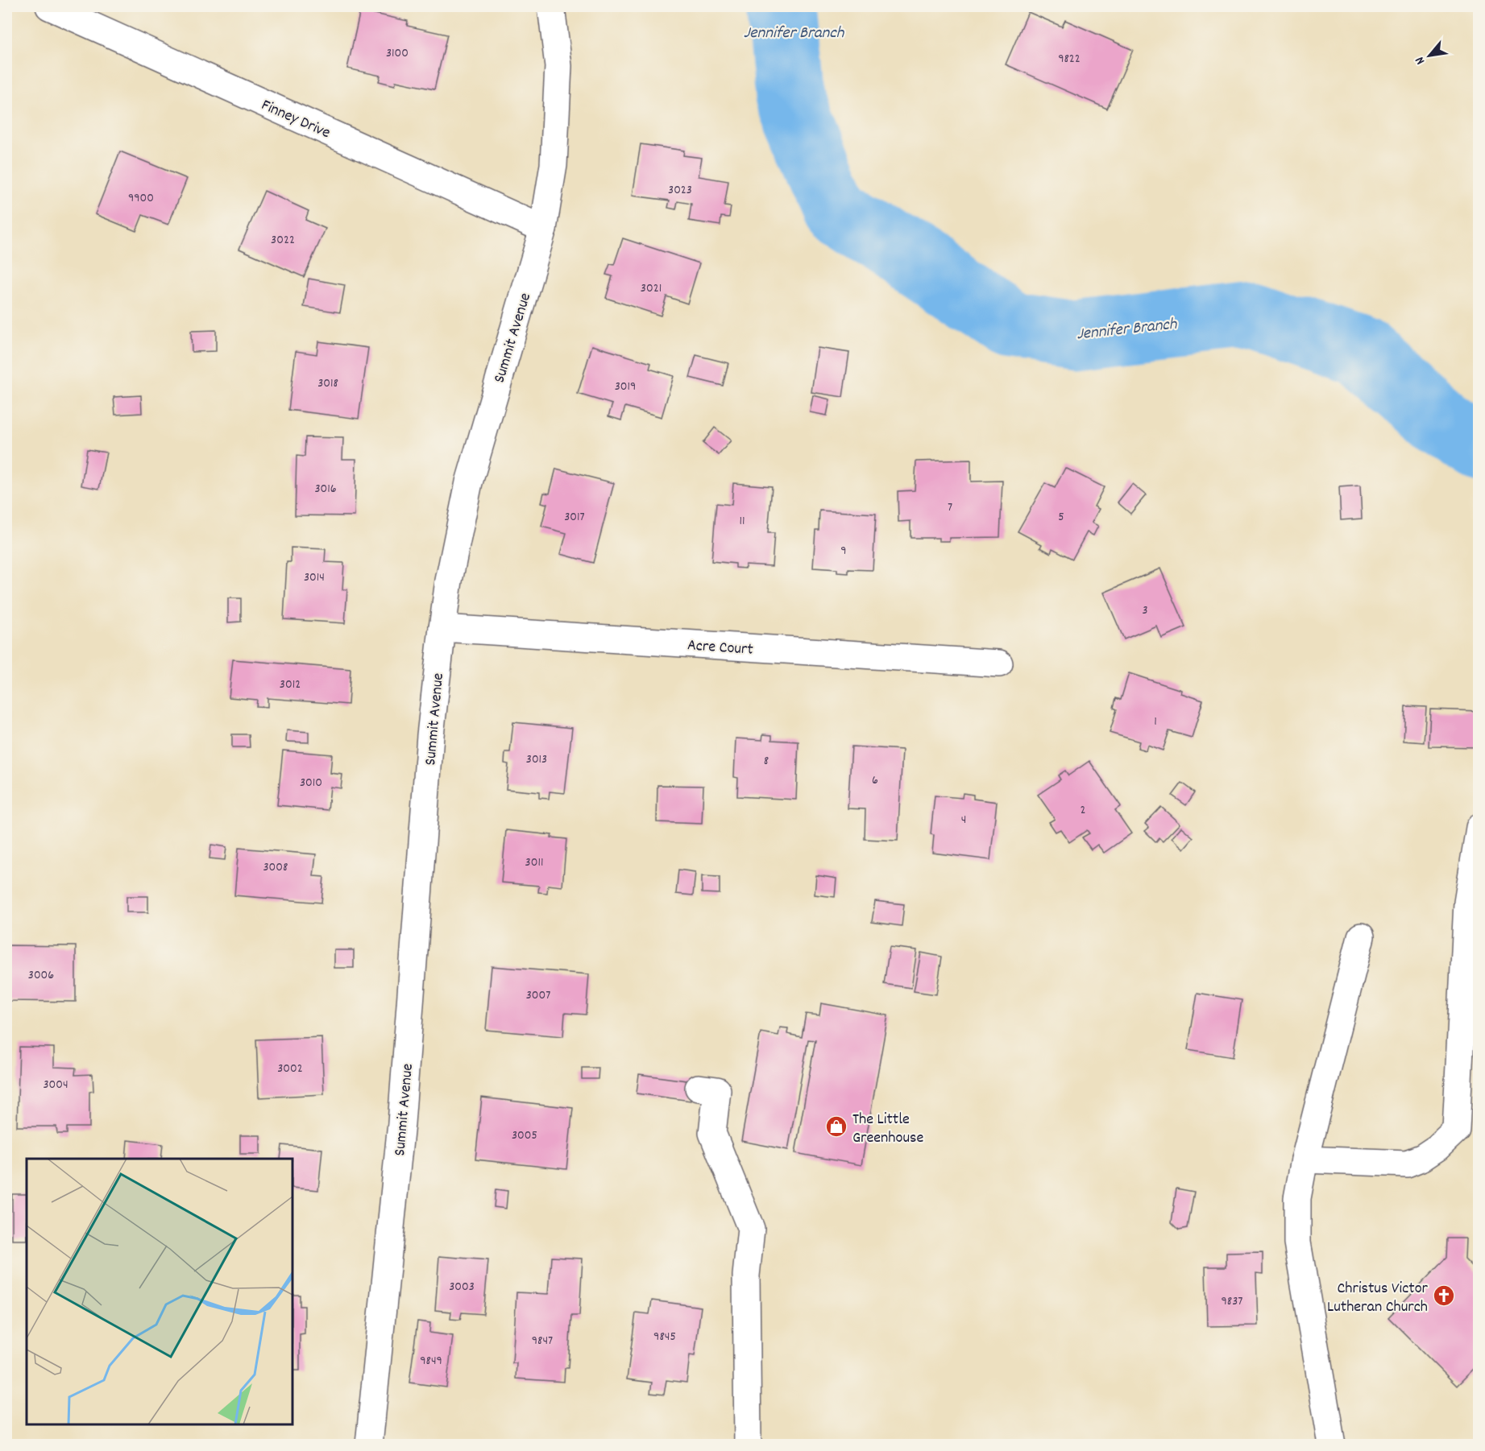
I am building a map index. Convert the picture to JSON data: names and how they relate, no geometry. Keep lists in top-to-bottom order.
{
  "streets": {
    "street": ["Finney Drive", "Summit Avenue", "Acre Court"]
  },
  "crossings": [
    ["Finney Drive", "Summit Avenue"],
    ["Summit Avenue", "Acre Court"]
  ],
  "water": ["Jennifer Branch"],
  "places": {
    "shop": ["The Little Greenhouse"],
    "church": ["Christus Victor Lutheran Church"]
  },
  "house_numbers": [
    "3100",
    "9822",
    "3023",
    "9900",
    "3022",
    "3021",
    "3018",
    "3019",
    "3016",
    "7",
    "3017",
    "5",
    "11",
    "9",
    "3014",
    "3",
    "3012",
    "1",
    "3013",
    "8",
    "6",
    "3010",
    "2",
    "4",
    "3011",
    "3008",
    "3006",
    "3007",
    "3002",
    "3004",
    "3005",
    "3003",
    "9837",
    "9845",
    "9847",
    "9849"
  ],
  "north": "bottom left"
}
